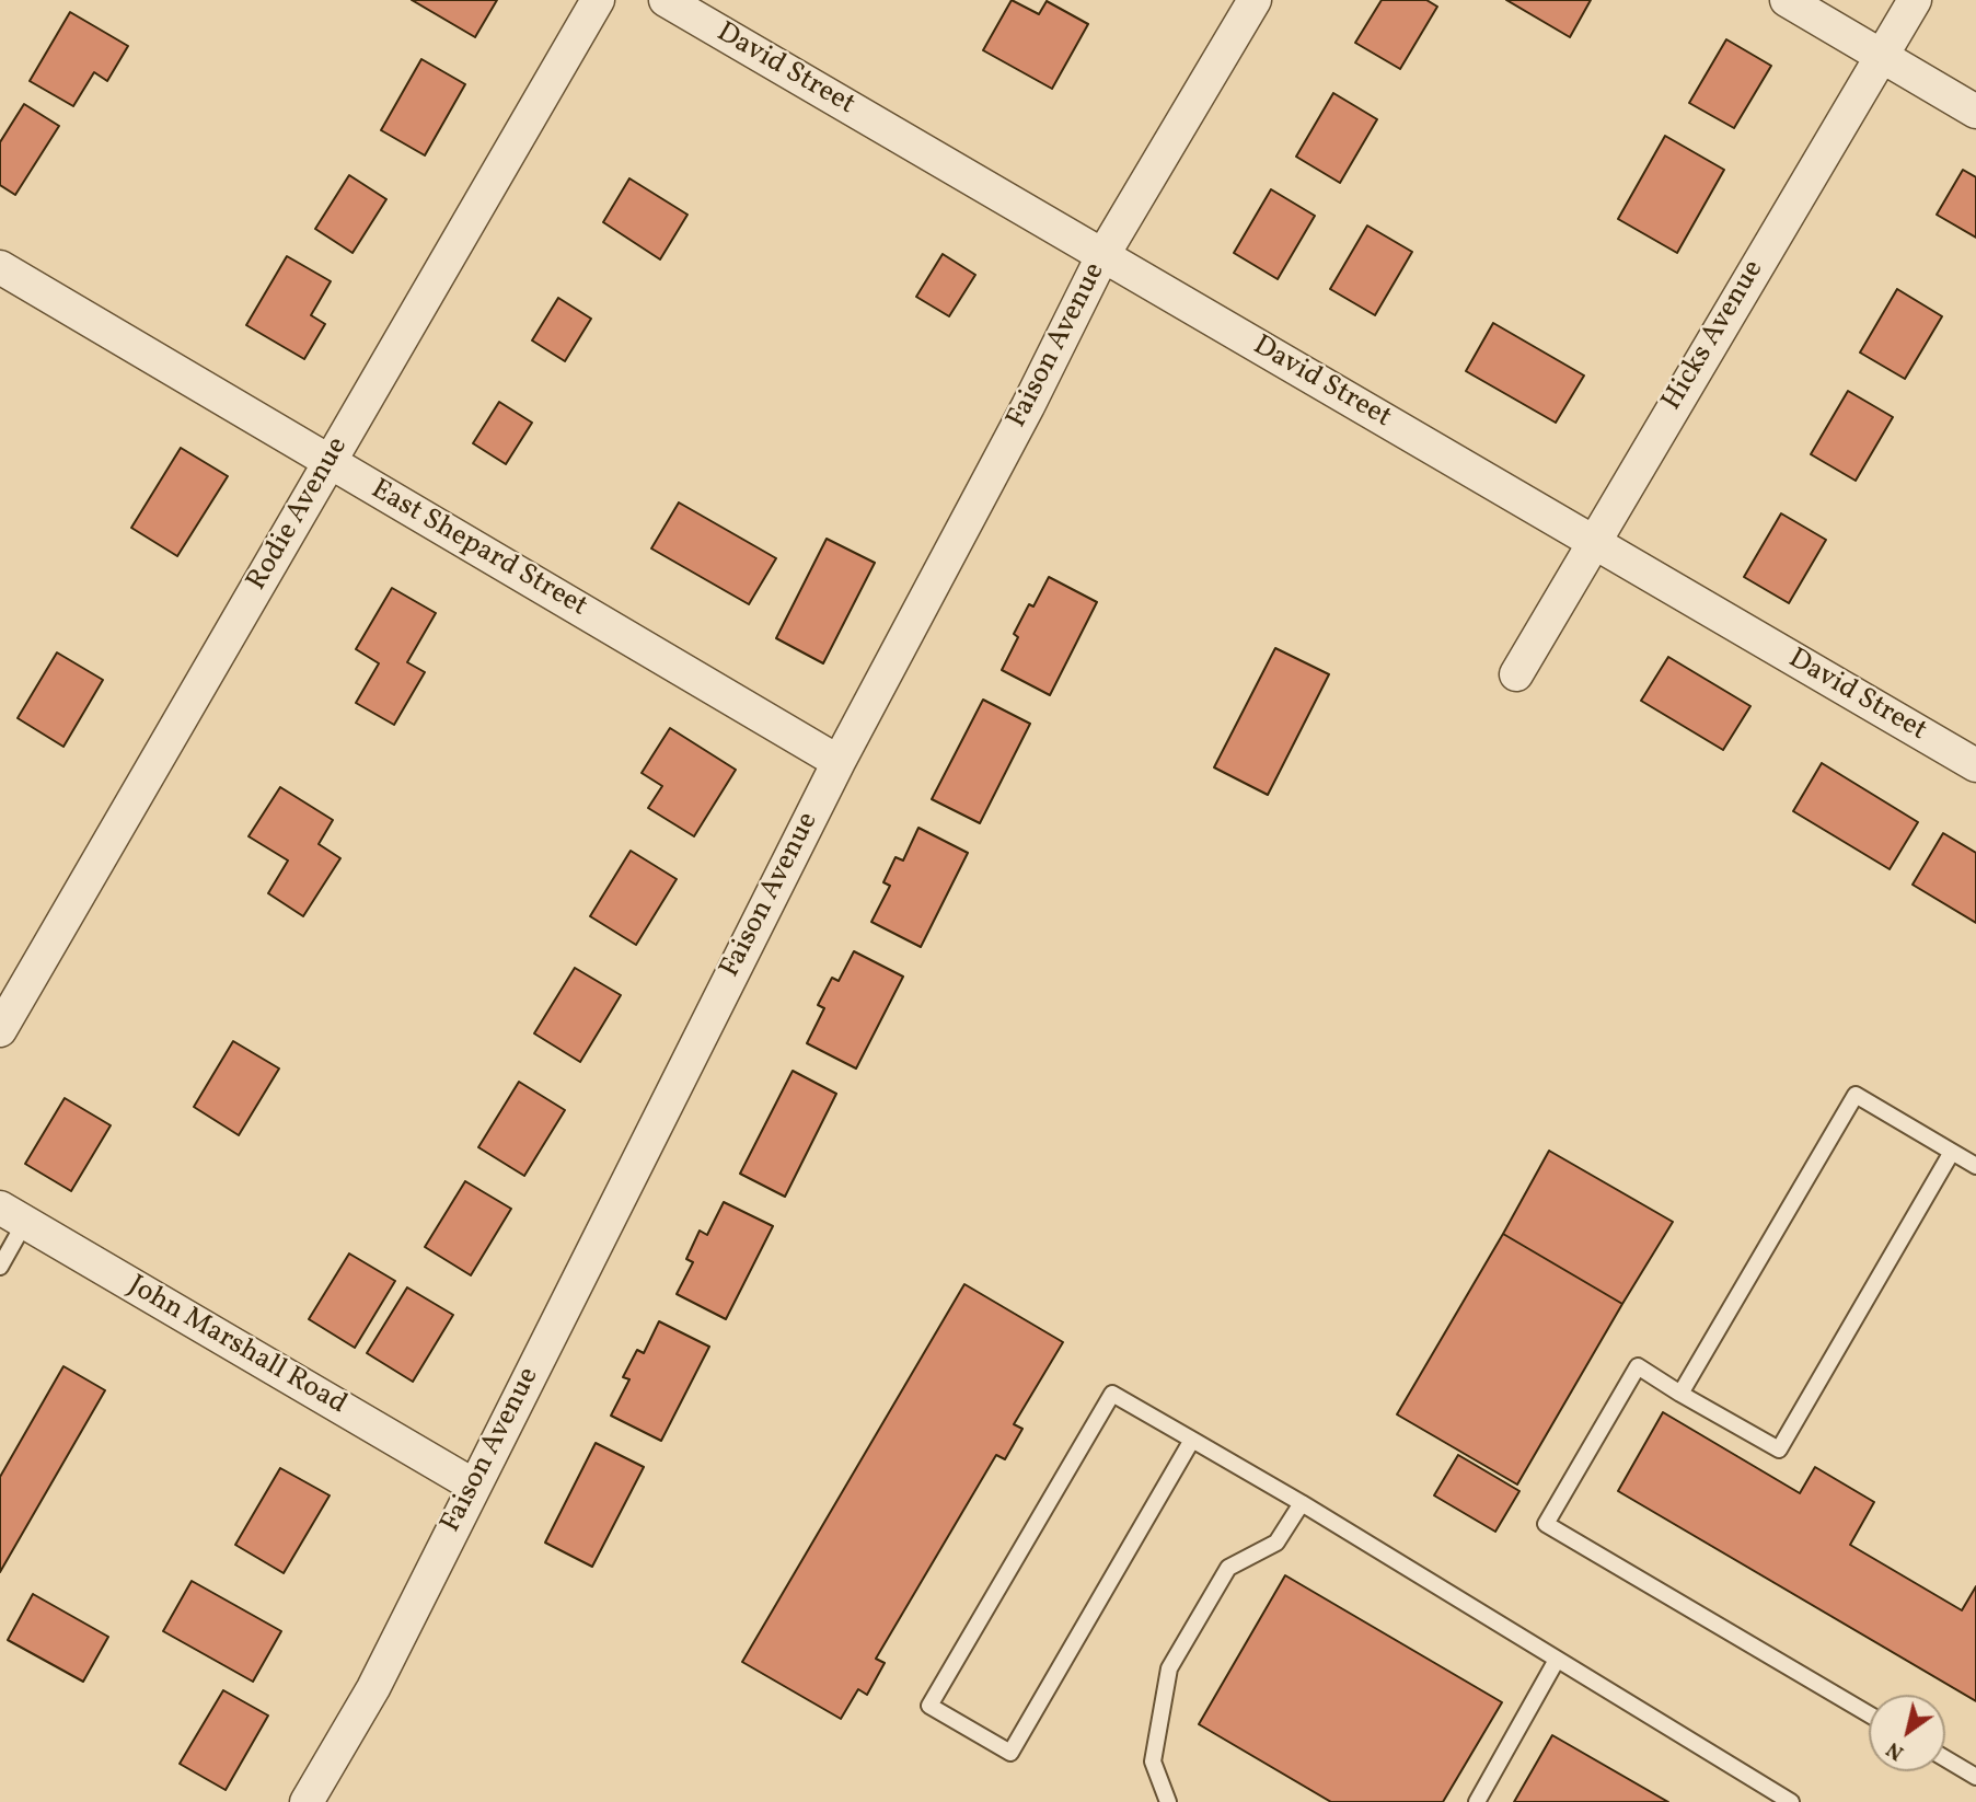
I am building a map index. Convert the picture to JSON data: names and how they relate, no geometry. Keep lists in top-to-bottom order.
{
  "streets": {
    "street": [
      "David Street",
      "Hicks Avenue",
      "Faison Avenue",
      "Rodie Avenue",
      "East Shepard Street",
      "John Marshall Road"
    ]
  },
  "crossings": [
    ["David Street", "Hicks Avenue"],
    ["David Street", "Faison Avenue"],
    ["Faison Avenue", "East Shepard Street"],
    ["Faison Avenue", "John Marshall Road"],
    ["Rodie Avenue", "East Shepard Street"]
  ],
  "north": "bottom left"
}
